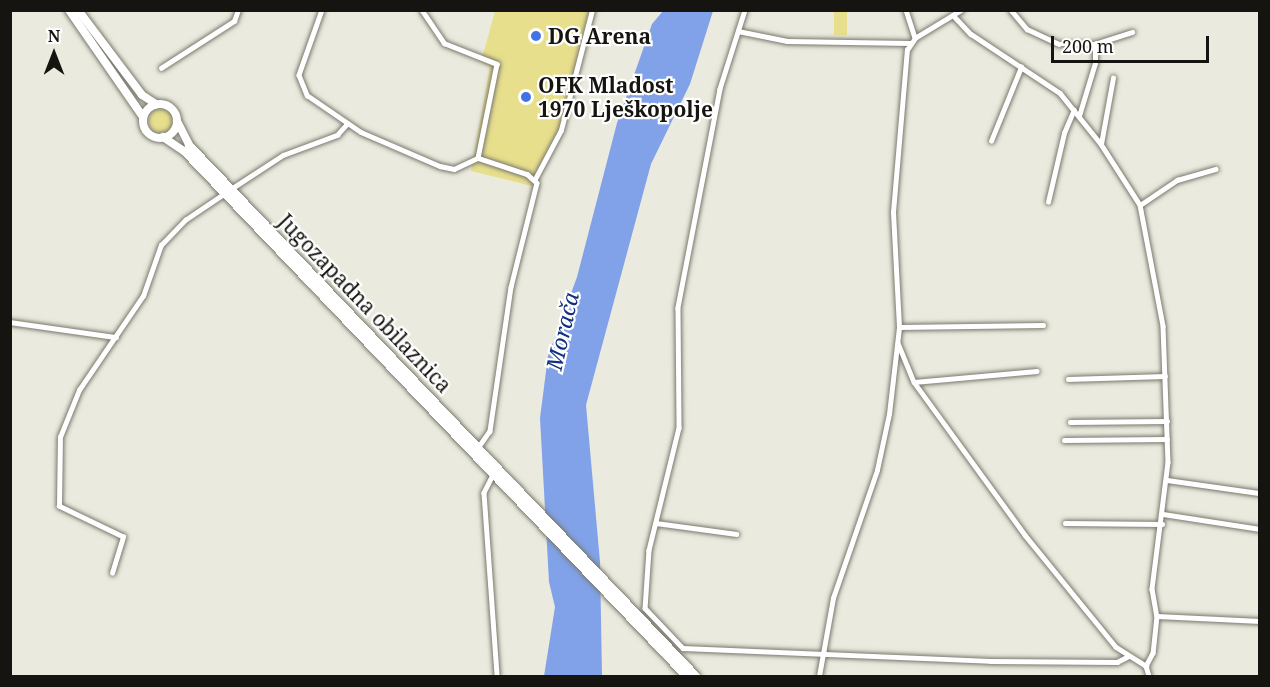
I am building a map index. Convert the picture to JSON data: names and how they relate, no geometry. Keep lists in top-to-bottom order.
{
  "streets": {
    "main road": ["Jugozapadna obilaznica"]
  },
  "water": ["Morača"],
  "places": ["DG Arena", "OFK Mladost 1970 Lješkopolje"],
  "scale_bar": "200 m",
  "north": "top"
}
